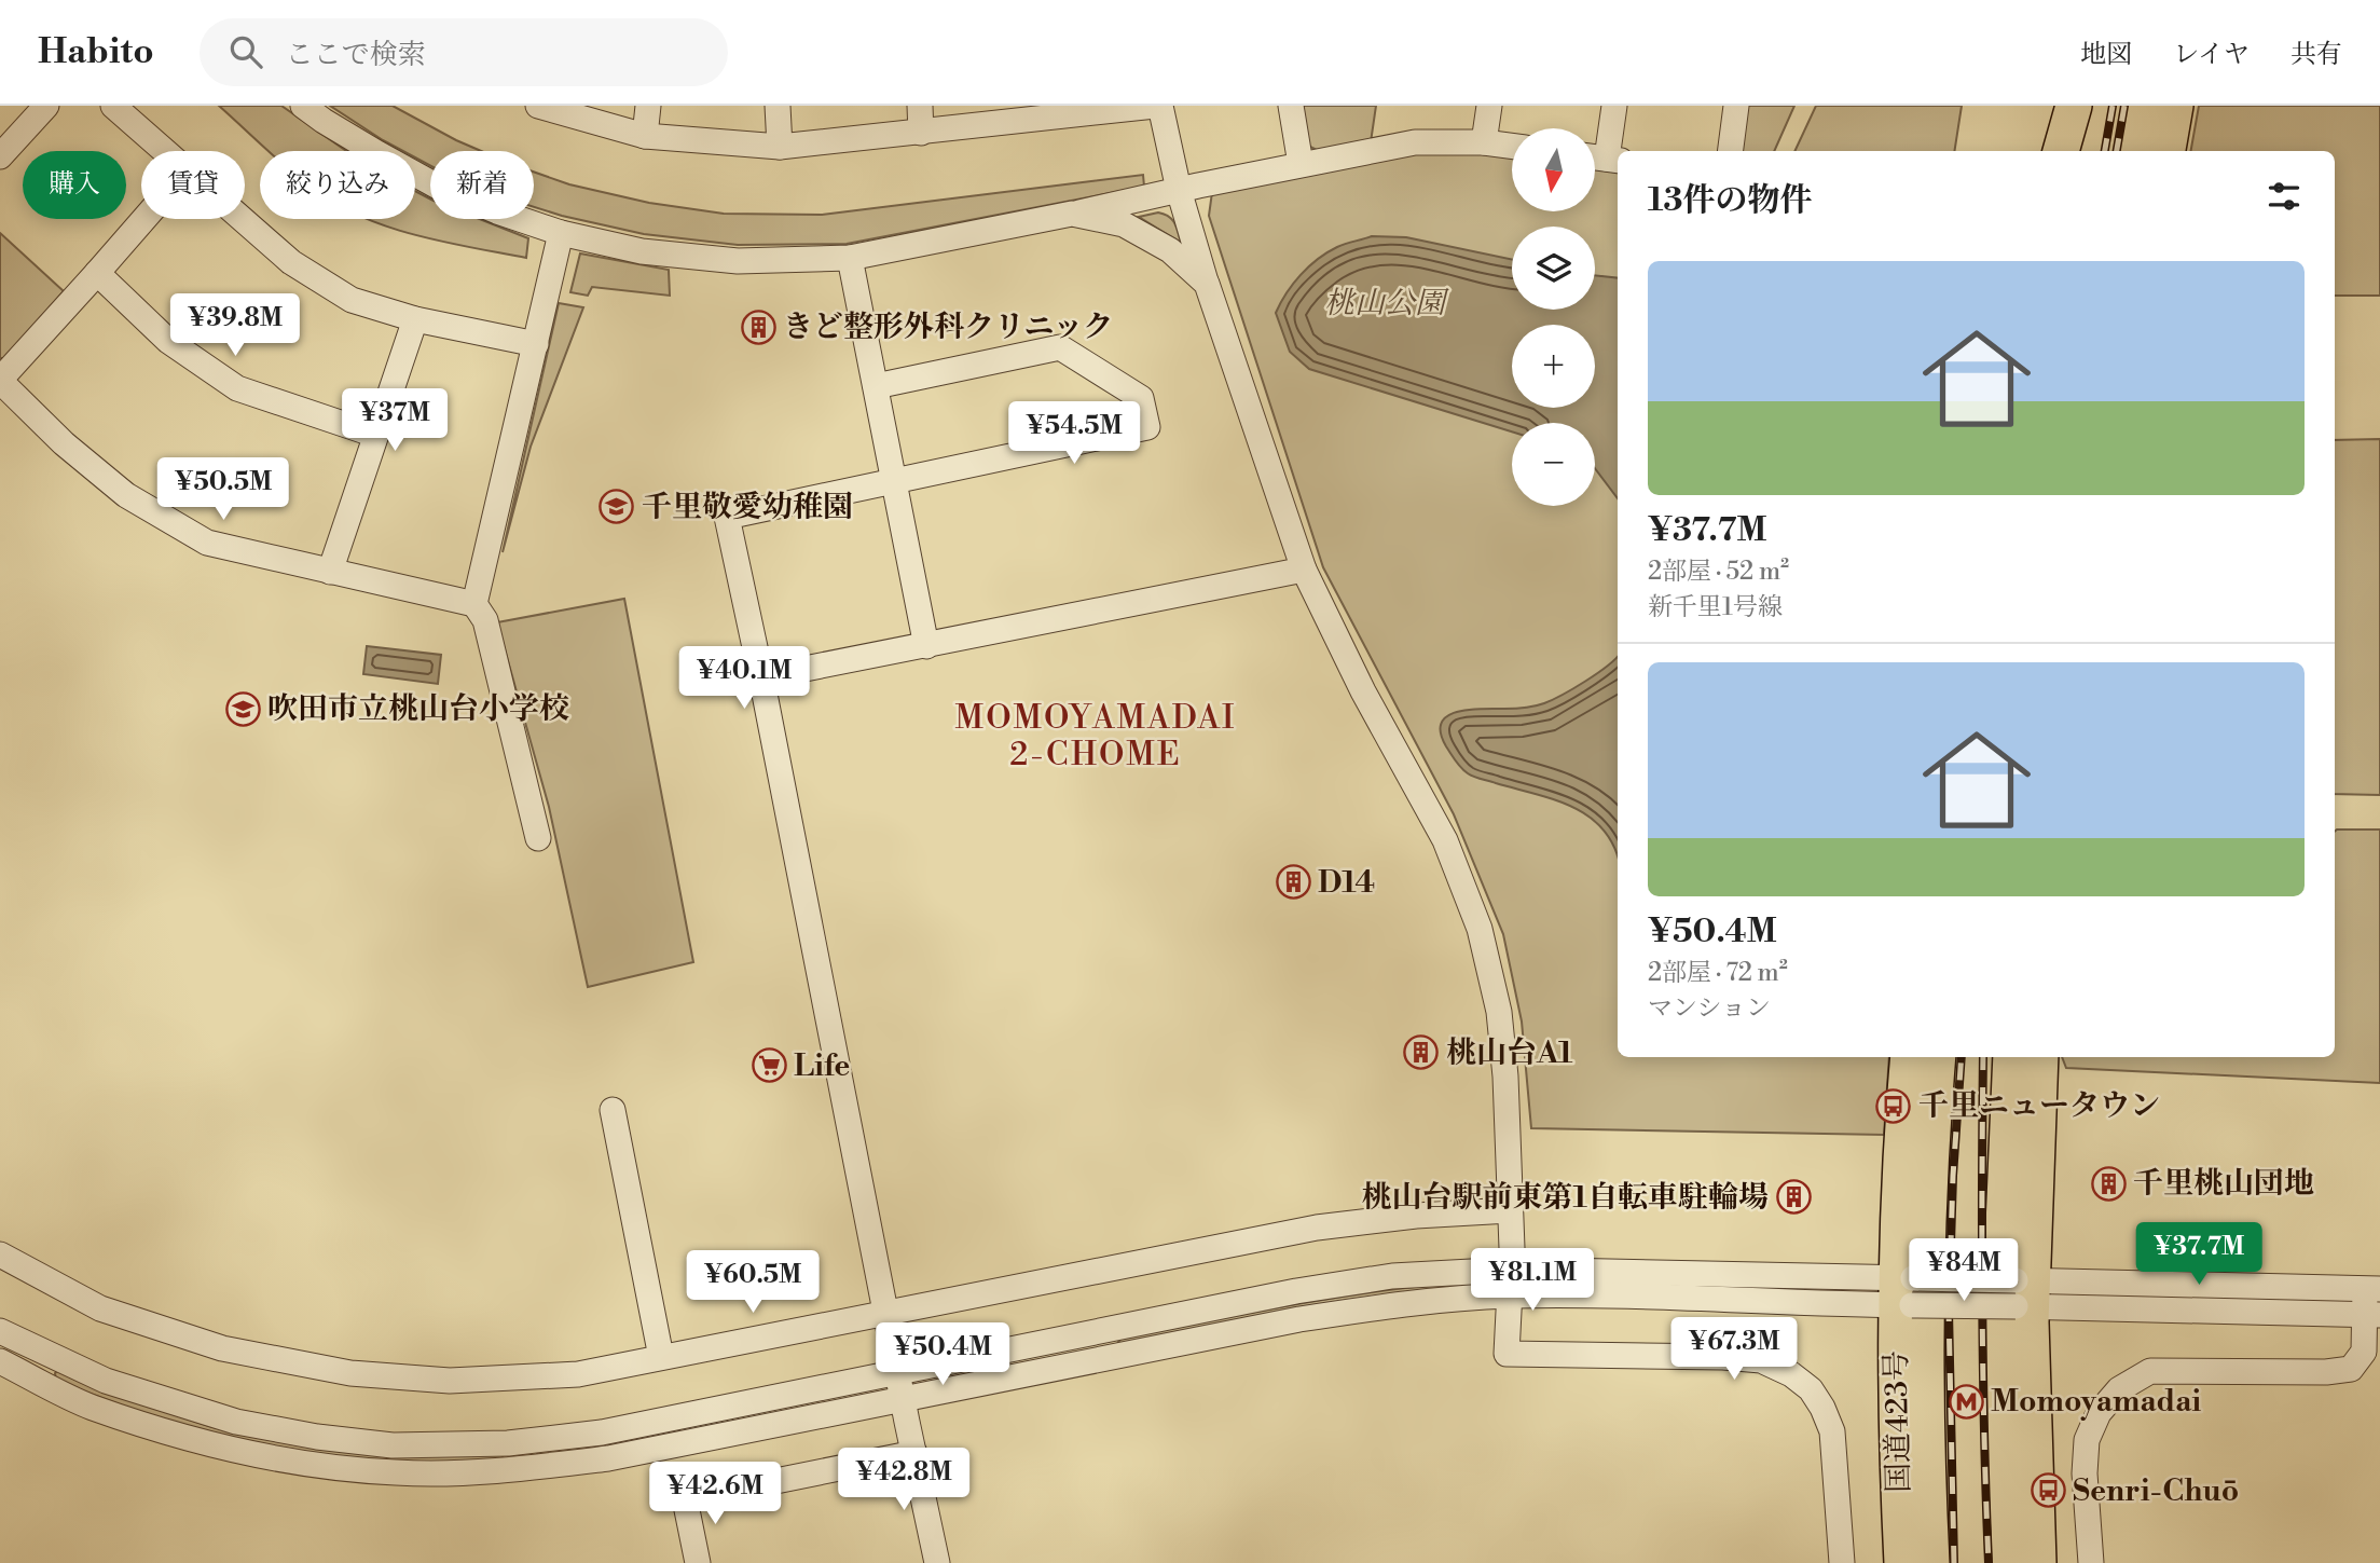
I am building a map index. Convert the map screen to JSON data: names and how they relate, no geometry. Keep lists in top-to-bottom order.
{
  "streets": {
    "highway": ["国道423号"]
  },
  "districts": ["MOMOYAMADAI 2-CHOME"],
  "parks": ["桃山公園"],
  "places": {
    "building": [
      "きど整形外科クリニック",
      "D14",
      "桃山台A1",
      "千里桃山団地",
      "桃山台駅前東第1自転車駐輪場"
    ],
    "school or university": ["千里敬愛幼稚園", "吹田市立桃山台小学校"],
    "supermarket": ["Life"],
    "bus stop": ["千里ニュータウン", "Senri-Chuō"],
    "metro station": ["Momoyamadai"]
  },
  "north": "bottom",
  "page": {
    "header": "Habito",
    "search": "ここで検索",
    "nav": ["地図", "レイヤ", "共有"],
    "map_buttons": ["+", "−"],
    "chip": [
      "購入",
      "賃貸",
      "絞り込み",
      "新着"
    ],
    "heading": "13件の物件",
    "list": [
      {
        "name": "¥37.7M",
        "note": "2部屋 · 52 m² · 新千里1号線"
      },
      {
        "name": "¥50.4M",
        "note": "2部屋 · 72 m² · マンション"
      }
    ],
    "price": [
      "¥39.8M",
      "¥37M",
      "¥54.5M",
      "¥50.5M",
      "¥40.1M",
      "¥37.7M",
      "¥84M",
      "¥81.1M",
      "¥60.5M",
      "¥67.3M",
      "¥50.4M",
      "¥42.8M",
      "¥42.6M"
    ]
  }
}
